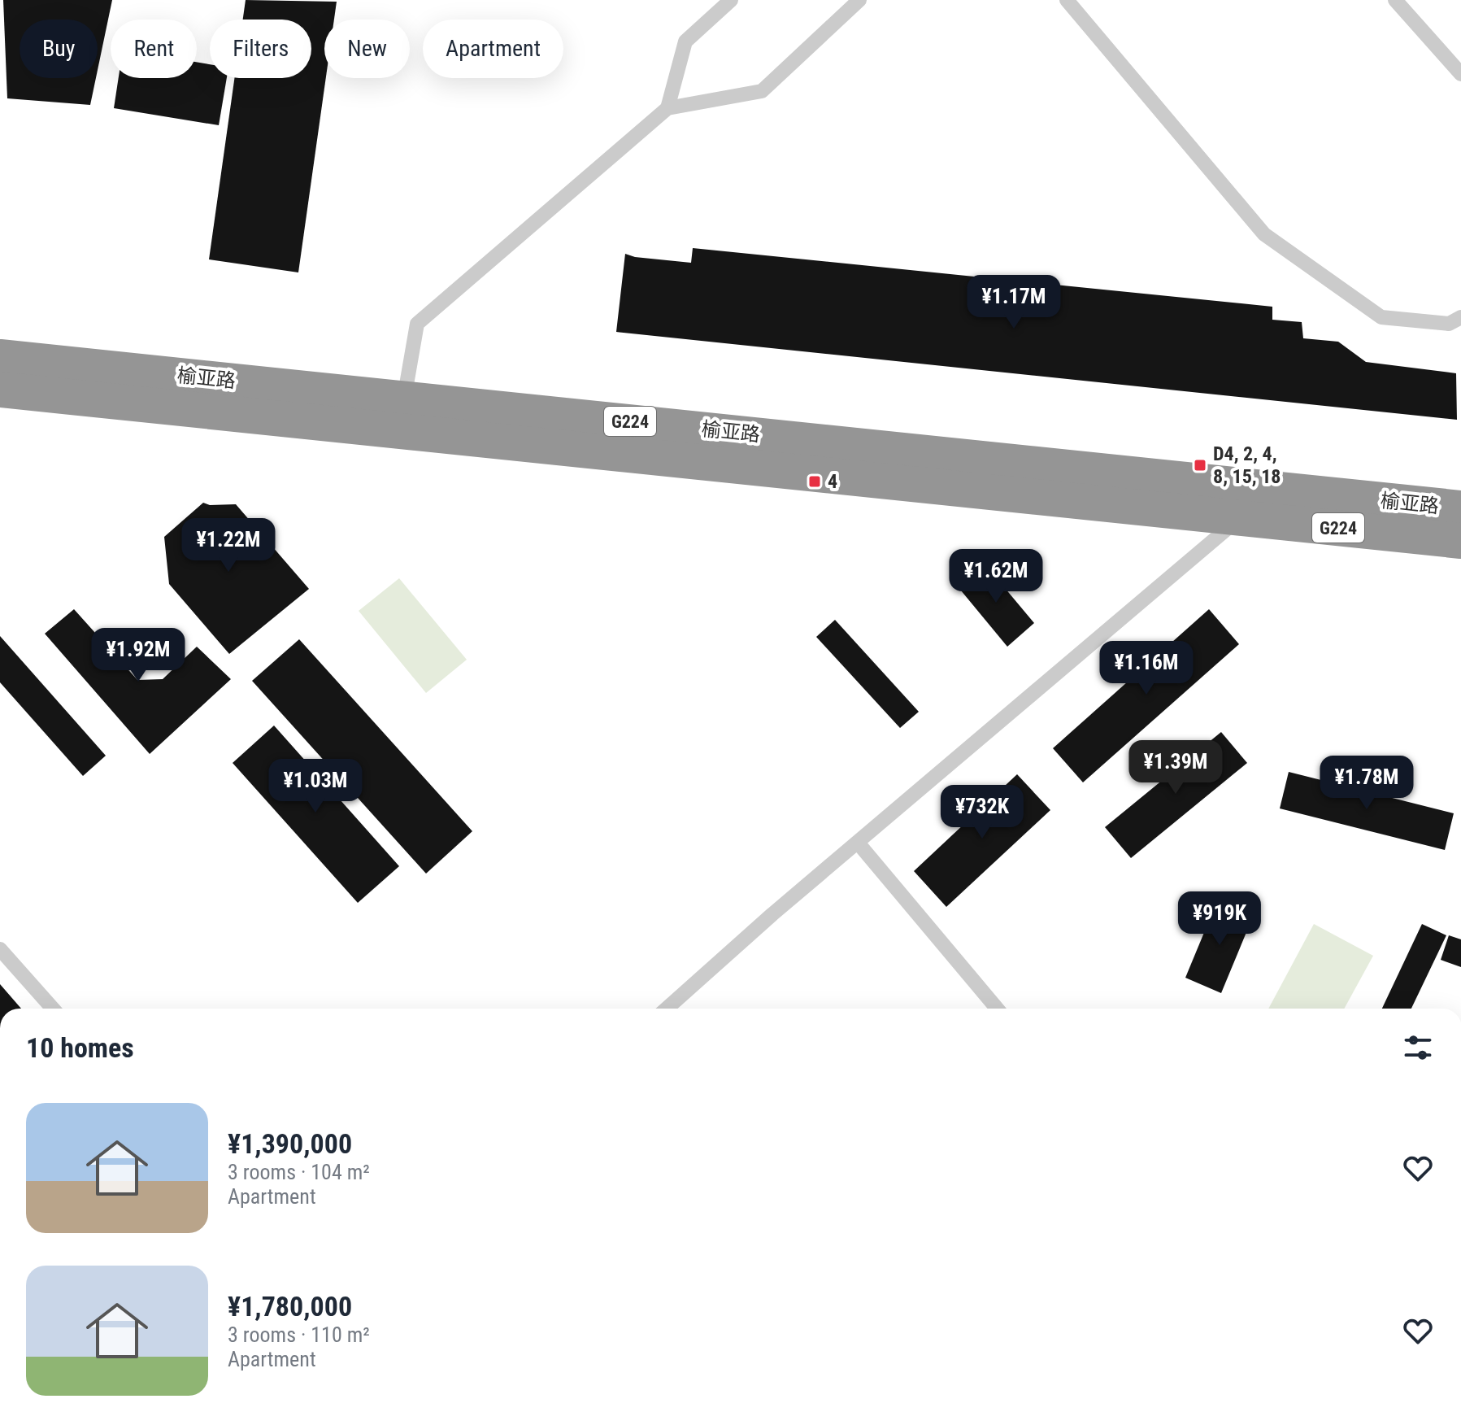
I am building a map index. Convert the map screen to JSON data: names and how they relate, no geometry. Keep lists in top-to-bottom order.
{
  "streets": {
    "highway": ["榆亚路", "G224"]
  },
  "places": {
    "transit": ["D4, 2, 4, 8, 15, 18", "4"]
  },
  "page": {
    "chip": [
      "Buy",
      "Rent",
      "Filters",
      "New",
      "Apartment"
    ],
    "price": [
      "¥1.17M",
      "¥1.22M",
      "¥1.62M",
      "¥1.92M",
      "¥1.16M",
      "¥1.39M",
      "¥1.78M",
      "¥1.03M",
      "¥732K",
      "¥919K"
    ],
    "heading": "10 homes",
    "list": [
      {
        "name": "¥1,390,000",
        "note": "3 rooms · 104 m² · Apartment"
      },
      {
        "name": "¥1,780,000",
        "note": "3 rooms · 110 m² · Apartment"
      }
    ]
  }
}
